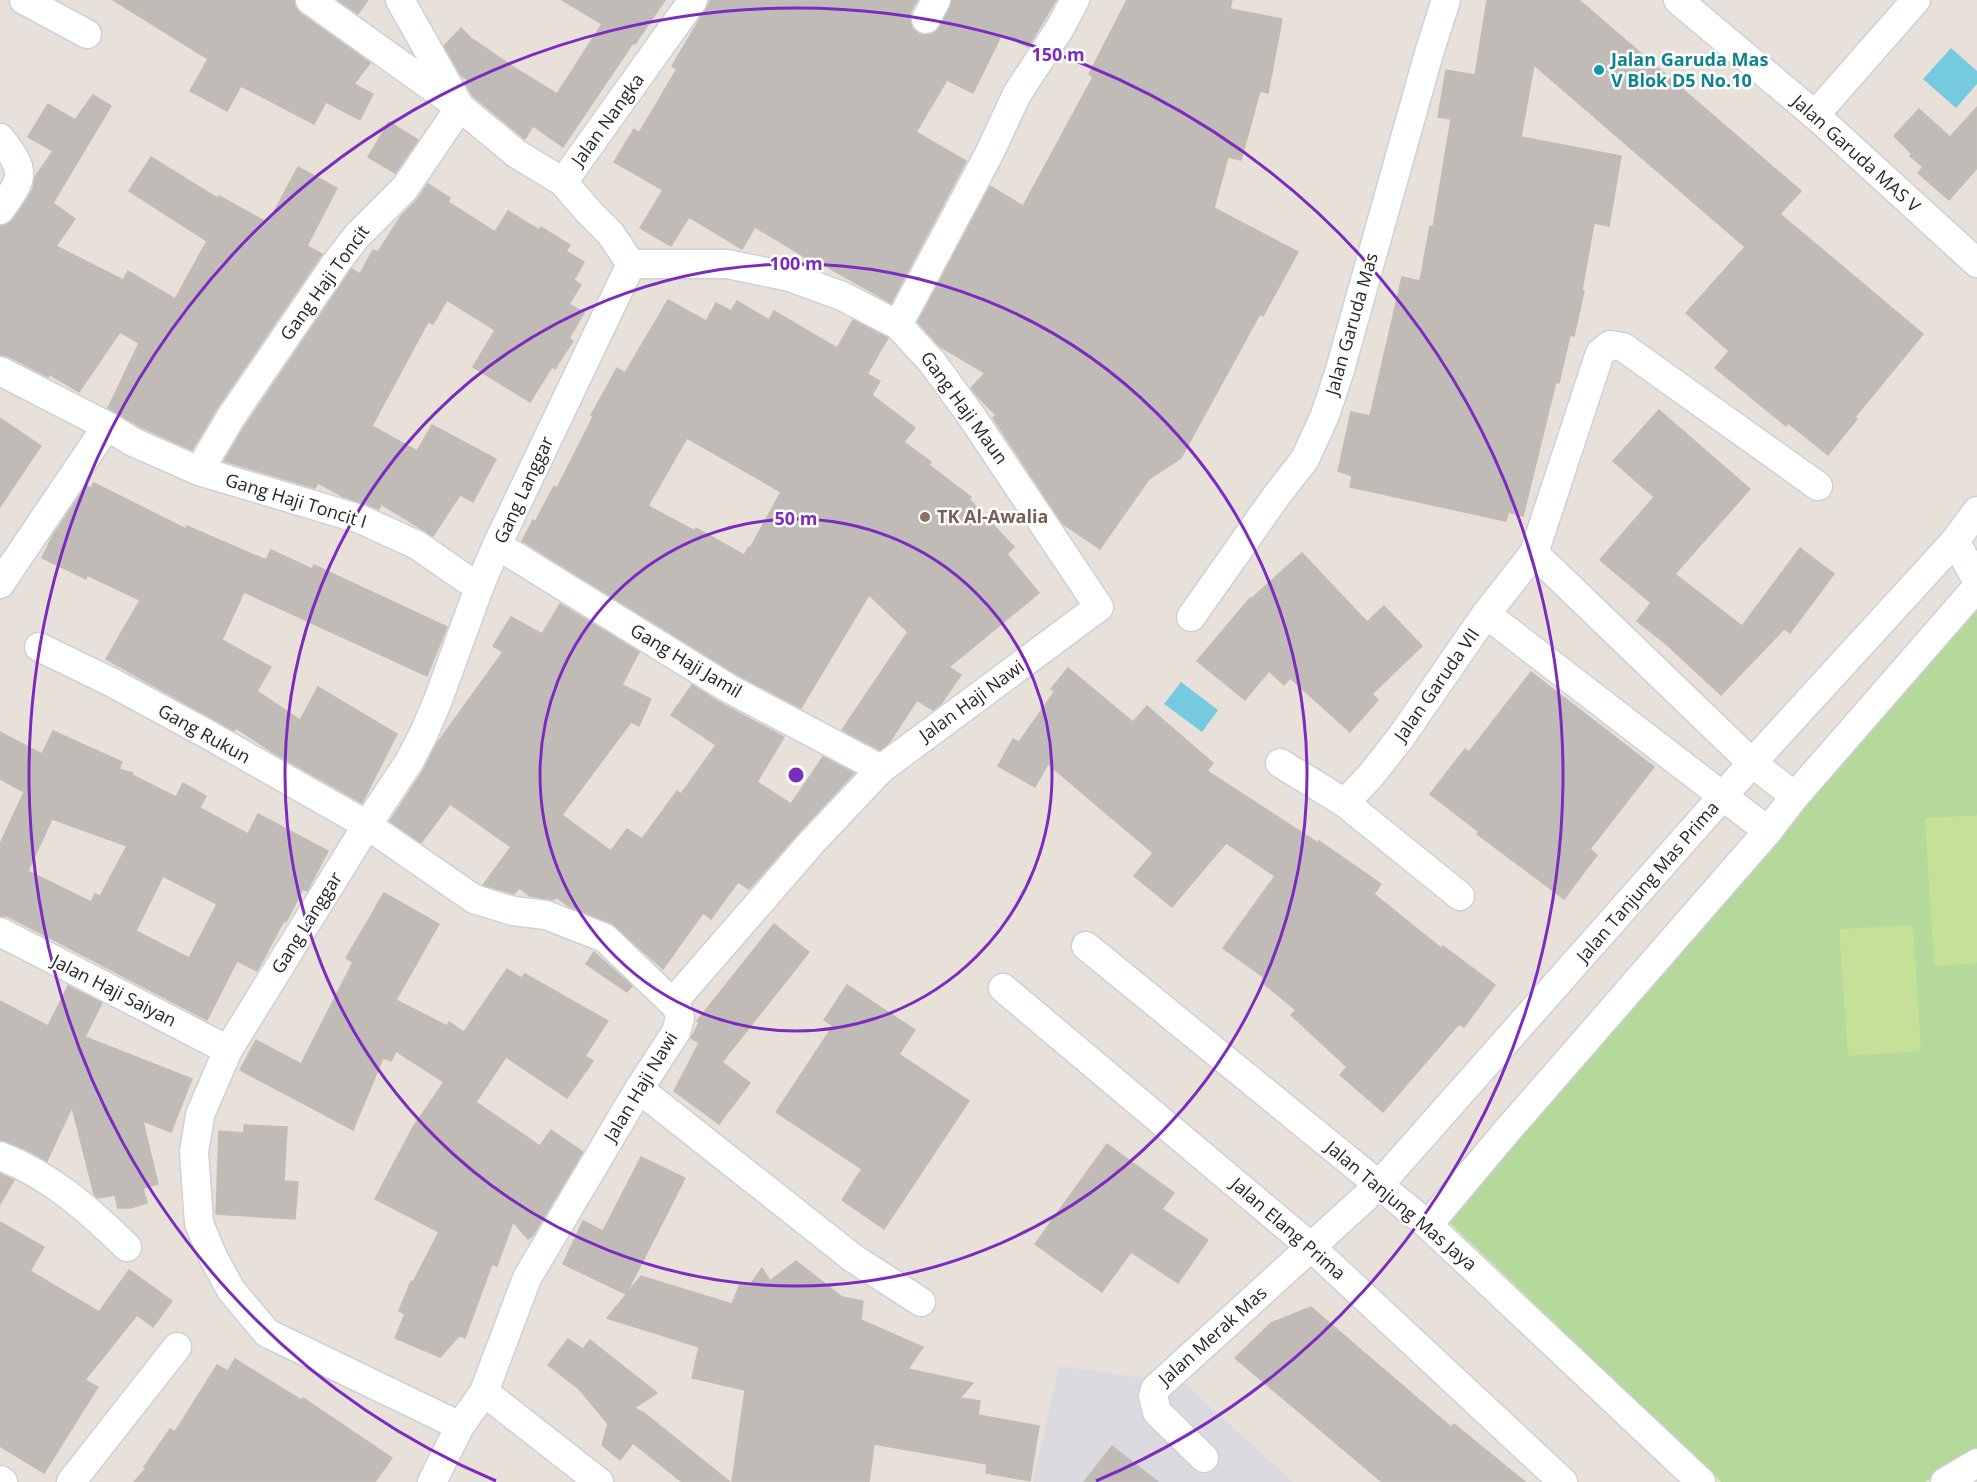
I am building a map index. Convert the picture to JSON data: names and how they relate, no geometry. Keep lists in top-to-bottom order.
{
  "streets": {
    "street": [
      "Jalan Nangka",
      "Jalan Garuda MAS V",
      "Gang Haji Toncit",
      "Jalan Garuda Mas",
      "Gang Haji Maun",
      "Gang Langgar",
      "Gang Haji Toncit I",
      "Gang Haji Jamil",
      "Jalan Garuda VII",
      "Jalan Haji Nawi",
      "Gang Rukun",
      "Jalan Tanjung Mas Prima",
      "Jalan Haji Saiyan",
      "Jalan Tanjung Mas Jaya",
      "Jalan Elang Prima",
      "Jalan Merak Mas"
    ]
  },
  "crossings": [
    ["Jalan Nangka", "Gang Haji Maun"],
    ["Jalan Nangka", "Gang Langgar"],
    ["Gang Haji Toncit", "Gang Haji Toncit I"],
    ["Gang Haji Maun", "Gang Langgar"],
    ["Gang Haji Maun", "Jalan Haji Nawi"],
    ["Gang Langgar", "Gang Haji Toncit I"],
    ["Gang Langgar", "Gang Haji Jamil"],
    ["Gang Langgar", "Jalan Haji Nawi"],
    ["Gang Langgar", "Gang Rukun"],
    ["Gang Langgar", "Jalan Haji Saiyan"],
    ["Gang Haji Jamil", "Jalan Haji Nawi"],
    ["Jalan Garuda VII", "Jalan Tanjung Mas Prima"],
    ["Jalan Tanjung Mas Prima", "Jalan Tanjung Mas Jaya"],
    ["Jalan Tanjung Mas Prima", "Jalan Elang Prima"],
    ["Jalan Tanjung Mas Prima", "Jalan Merak Mas"],
    ["Jalan Elang Prima", "Jalan Merak Mas"]
  ],
  "places": ["Jalan Garuda Mas V Blok D5 No.10", "TK Al-Awalia"],
  "rings": ["150 m", "100 m", "50 m"]
}
